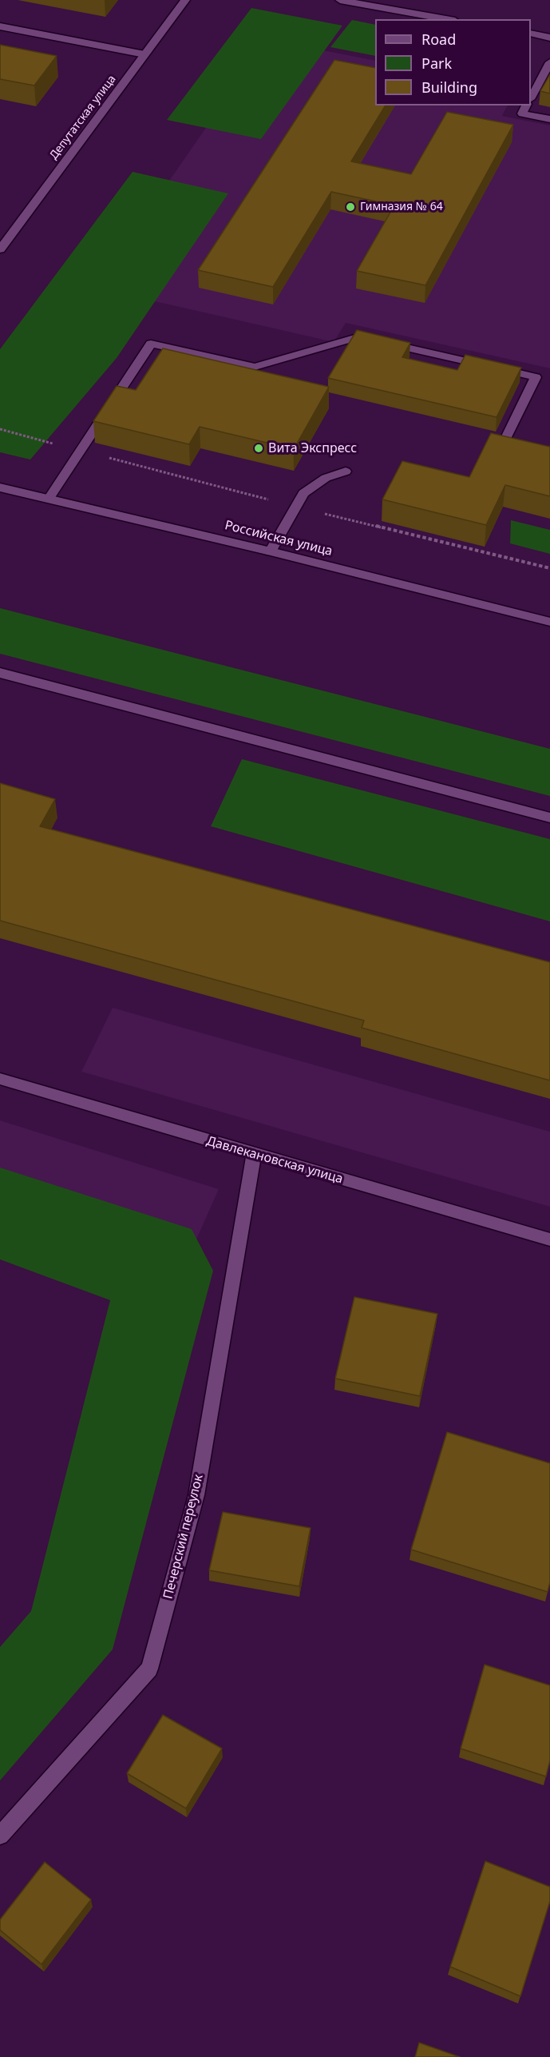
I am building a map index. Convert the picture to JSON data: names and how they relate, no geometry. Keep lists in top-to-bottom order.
{
  "streets": {
    "street": [
      "Депутатская улица",
      "Российская улица",
      "Давлекановская улица",
      "Печерский переулок"
    ]
  },
  "crossings": [
    ["Давлекановская улица", "Печерский переулок"]
  ],
  "places": ["Гимназия № 64", "Вита Экспресс"],
  "legend": ["Road", "Park", "Building"]
}
